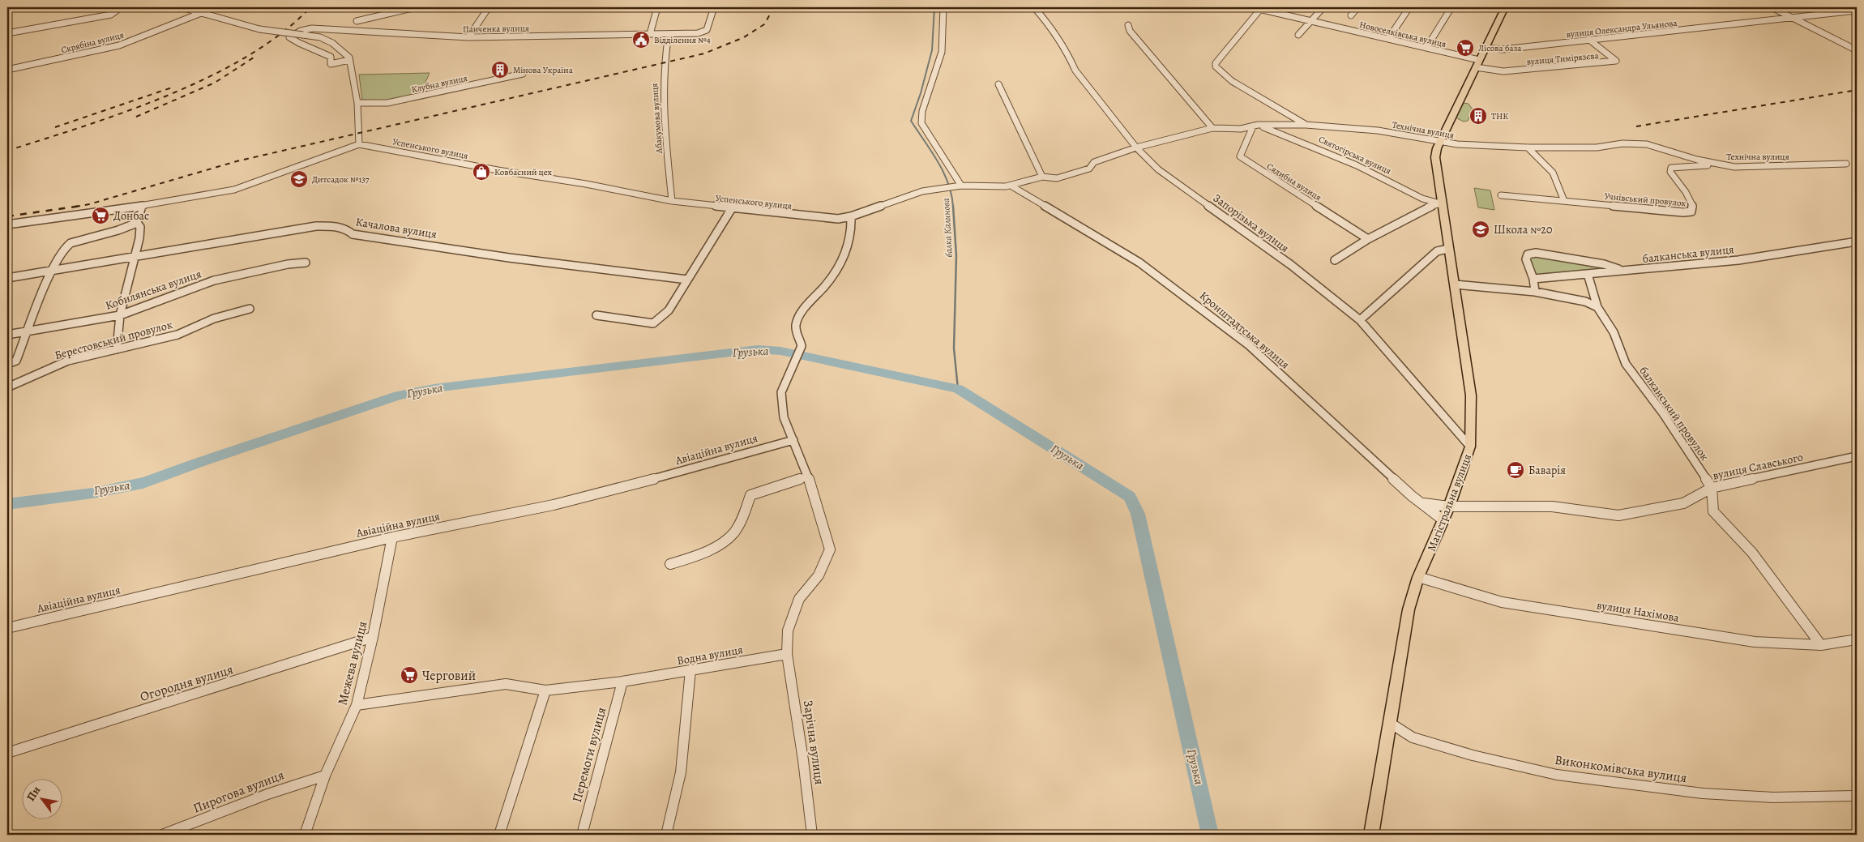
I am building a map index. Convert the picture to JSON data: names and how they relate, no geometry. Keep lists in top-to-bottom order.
{
  "streets": {
    "main road": ["Магістральна вулиця"],
    "street": [
      "Панченка вулиця",
      "вулиця Олександра Ульянова",
      "Новоселківська вулиця",
      "Скрябіна вулиця",
      "вулиця Тимірязєва",
      "Клубна вулиця",
      "Абакумова вулиця",
      "Технічна вулиця",
      "Успенського вулиця",
      "Святогірська вулиця",
      "Сядибна вулиця",
      "Учнівський провулок",
      "Запорізька вулиця",
      "Качалова вулиця",
      "балканська вулиця",
      "Кобилянська вулиця",
      "Кронштадтська вулиця",
      "Берестовський провулок",
      "балканський провулок",
      "Авіаційна вулиця",
      "вулиця Славського",
      "вулиця Нахімова",
      "Водна вулиця",
      "Межева вулиця",
      "Огородня вулиця",
      "Зарічна вулиця",
      "Перемоги вулиця",
      "Виконкомівська вулиця",
      "Пирогова вулиця"
    ]
  },
  "crossings": [
    ["Панченка вулиця", "Абакумова вулиця"],
    ["вулиця Олександра Ульянова", "вулиця Тимірязєва"],
    ["вулиця Олександра Ульянова", "Магістральна вулиця"],
    ["Новоселківська вулиця", "Магістральна вулиця"],
    ["вулиця Тимірязєва", "Магістральна вулиця"],
    ["Абакумова вулиця", "Успенського вулиця"],
    ["Технічна вулиця", "Успенського вулиця"],
    ["Технічна вулиця", "Святогірська вулиця"],
    ["Технічна вулиця", "Сядибна вулиця"],
    ["Технічна вулиця", "Учнівський провулок"],
    ["Технічна вулиця", "Запорізька вулиця"],
    ["Технічна вулиця", "Кронштадтська вулиця"],
    ["Технічна вулиця", "Магістральна вулиця"],
    ["Успенського вулиця", "Кронштадтська вулиця"],
    ["Святогірська вулиця", "Сядибна вулиця"],
    ["Святогірська вулиця", "Магістральна вулиця"],
    ["Запорізька вулиця", "Магістральна вулиця"],
    ["балканська вулиця", "балканський провулок"],
    ["Кронштадтська вулиця", "вулиця Славського"],
    ["Кронштадтська вулиця", "Магістральна вулиця"],
    ["балканський провулок", "вулиця Славського"],
    ["балканський провулок", "вулиця Нахімова"],
    ["Авіаційна вулиця", "Межева вулиця"],
    ["вулиця Славського", "Магістральна вулиця"],
    ["Магістральна вулиця", "вулиця Нахімова"],
    ["Магістральна вулиця", "Виконкомівська вулиця"],
    ["Водна вулиця", "Межева вулиця"],
    ["Водна вулиця", "Зарічна вулиця"],
    ["Водна вулиця", "Перемоги вулиця"],
    ["Межева вулиця", "Огородня вулиця"],
    ["Межева вулиця", "Пирогова вулиця"]
  ],
  "water": ["балка Калинова", "Грузька"],
  "places": {
    "public building": ["Відділення №4"],
    "supermarket": ["Лісова база", "Донбас", "Черговий"],
    "building": ["Мінова Україна", "ТНК"],
    "shop": ["Ковбасний цех"],
    "school or university": ["Дитсадок №137", "Школа №20"],
    "cafe": ["Баварія"]
  },
  "north": "top left"
}
